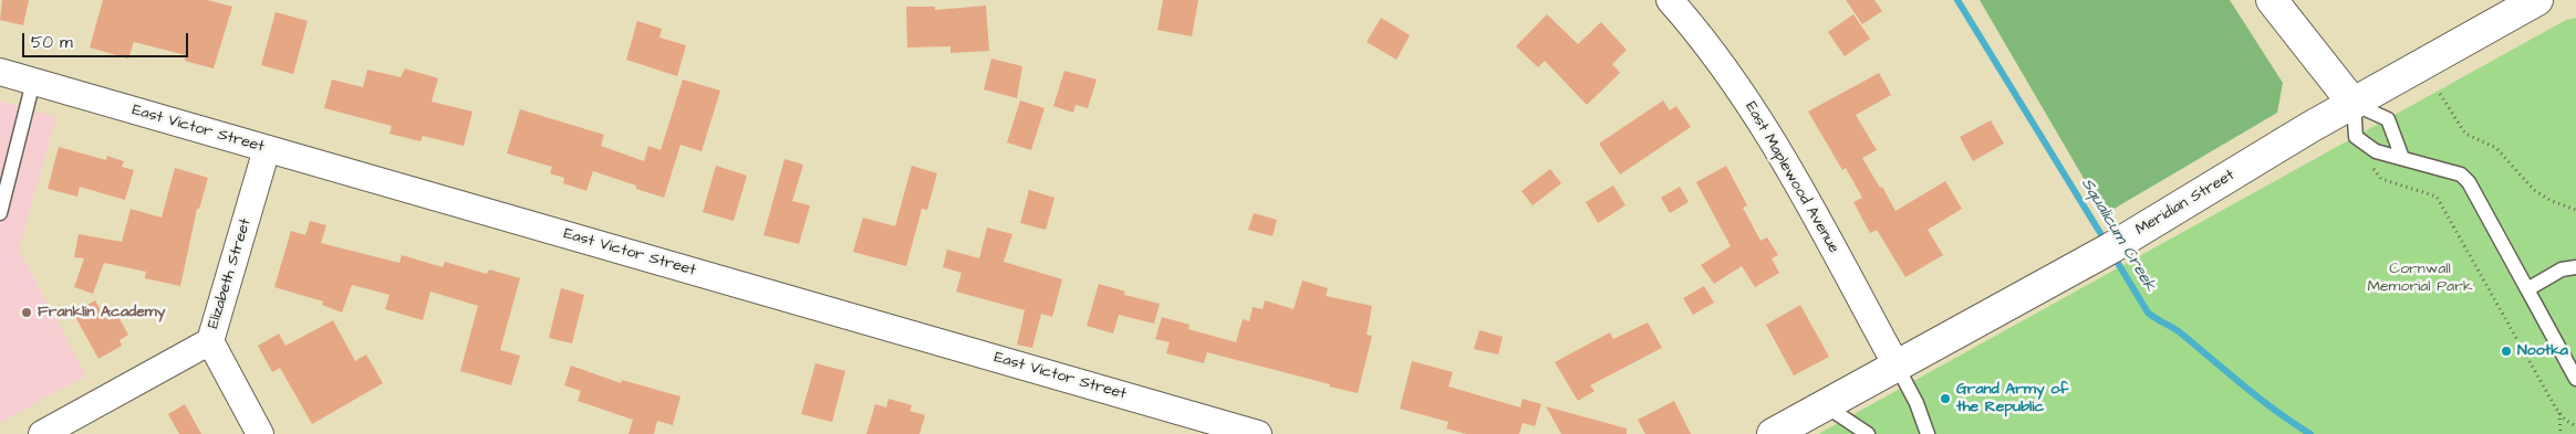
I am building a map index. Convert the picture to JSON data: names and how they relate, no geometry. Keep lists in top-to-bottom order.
{
  "streets": {
    "main road": ["Meridian Street"],
    "street": ["East Victor Street", "East Maplewood Avenue", "Elizabeth Street"]
  },
  "crossings": [
    ["East Victor Street", "Elizabeth Street"],
    ["East Maplewood Avenue", "Meridian Street"]
  ],
  "water": ["Squalicum Creek"],
  "parks": ["Cornwall Memorial Park"],
  "places": ["Franklin Academy", "Nootka", "Grand Army of the Republic"],
  "scale_bar": "50 m"
}
